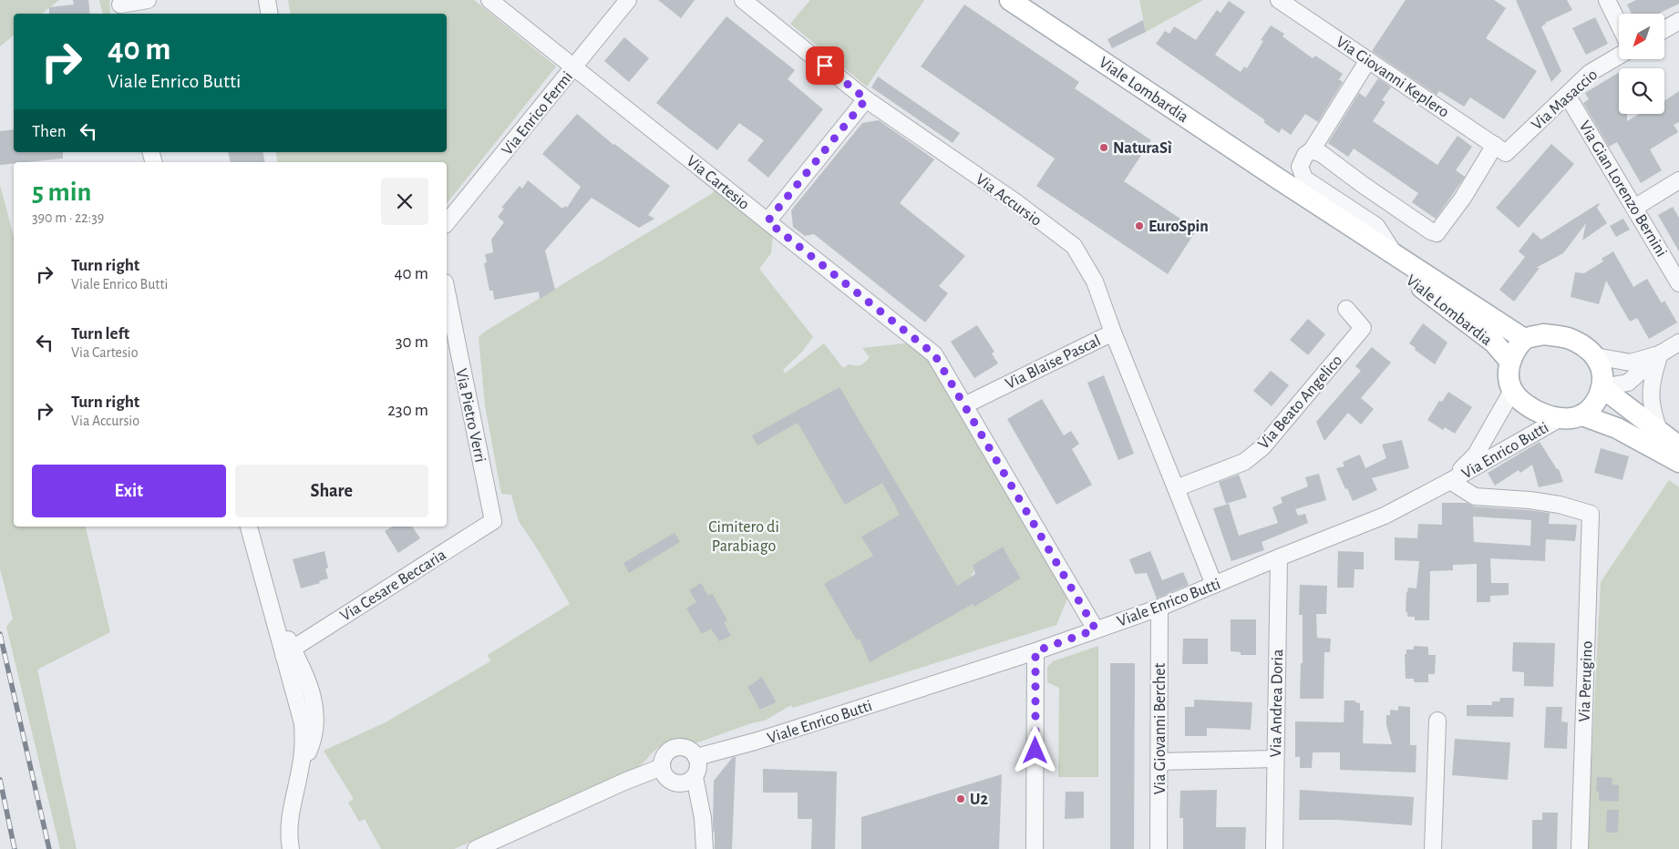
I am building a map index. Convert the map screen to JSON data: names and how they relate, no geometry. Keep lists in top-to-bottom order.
{
  "streets": {
    "main road": ["Viale Lombardia"],
    "street": [
      "Via Giovanni Keplero",
      "Via Masaccio",
      "Via Enrico Fermi",
      "Via Cartesio",
      "Via Gian Lorenzo Bernini",
      "Via Accursio",
      "Via Blaise Pascal",
      "Via Beato Angelico",
      "Via Pietro Verri",
      "Via Enrico Butti",
      "Via Cesare Beccaria",
      "Viale Enrico Butti",
      "Via Perugino",
      "Via Andrea Doria",
      "Via Giovanni Berchet"
    ]
  },
  "crossings": [
    ["Via Giovanni Keplero", "Via Masaccio"],
    ["Viale Lombardia", "Via Enrico Butti"],
    ["Via Masaccio", "Via Gian Lorenzo Bernini"],
    ["Via Enrico Fermi", "Via Cartesio"],
    ["Via Cartesio", "Via Blaise Pascal"],
    ["Via Cartesio", "Viale Enrico Butti"],
    ["Via Accursio", "Via Blaise Pascal"],
    ["Via Blaise Pascal", "Via Beato Angelico"],
    ["Via Pietro Verri", "Via Cesare Beccaria"],
    ["Via Enrico Butti", "Viale Enrico Butti"],
    ["Via Enrico Butti", "Via Perugino"],
    ["Viale Enrico Butti", "Via Perugino"],
    ["Viale Enrico Butti", "Via Andrea Doria"],
    ["Viale Enrico Butti", "Via Giovanni Berchet"]
  ],
  "parks": ["Cimitero di Parabiago"],
  "places": ["NaturaSì", "EuroSpin", "U2"],
  "north": "bottom left",
  "page": {
    "turn": ["40 m", "Viale Enrico Butti"],
    "then": "Then",
    "heading": ["5 min", "390 m · 22:39"],
    "list": [
      {
        "name": "Turn right",
        "note": "Viale Enrico Butti",
        "value": "40 m"
      },
      {
        "name": "Turn left",
        "note": "Via Cartesio",
        "value": "30 m"
      },
      {
        "name": "Turn right",
        "note": "Via Accursio",
        "value": "230 m"
      }
    ],
    "buttons": ["Exit", "Share"]
  }
}
